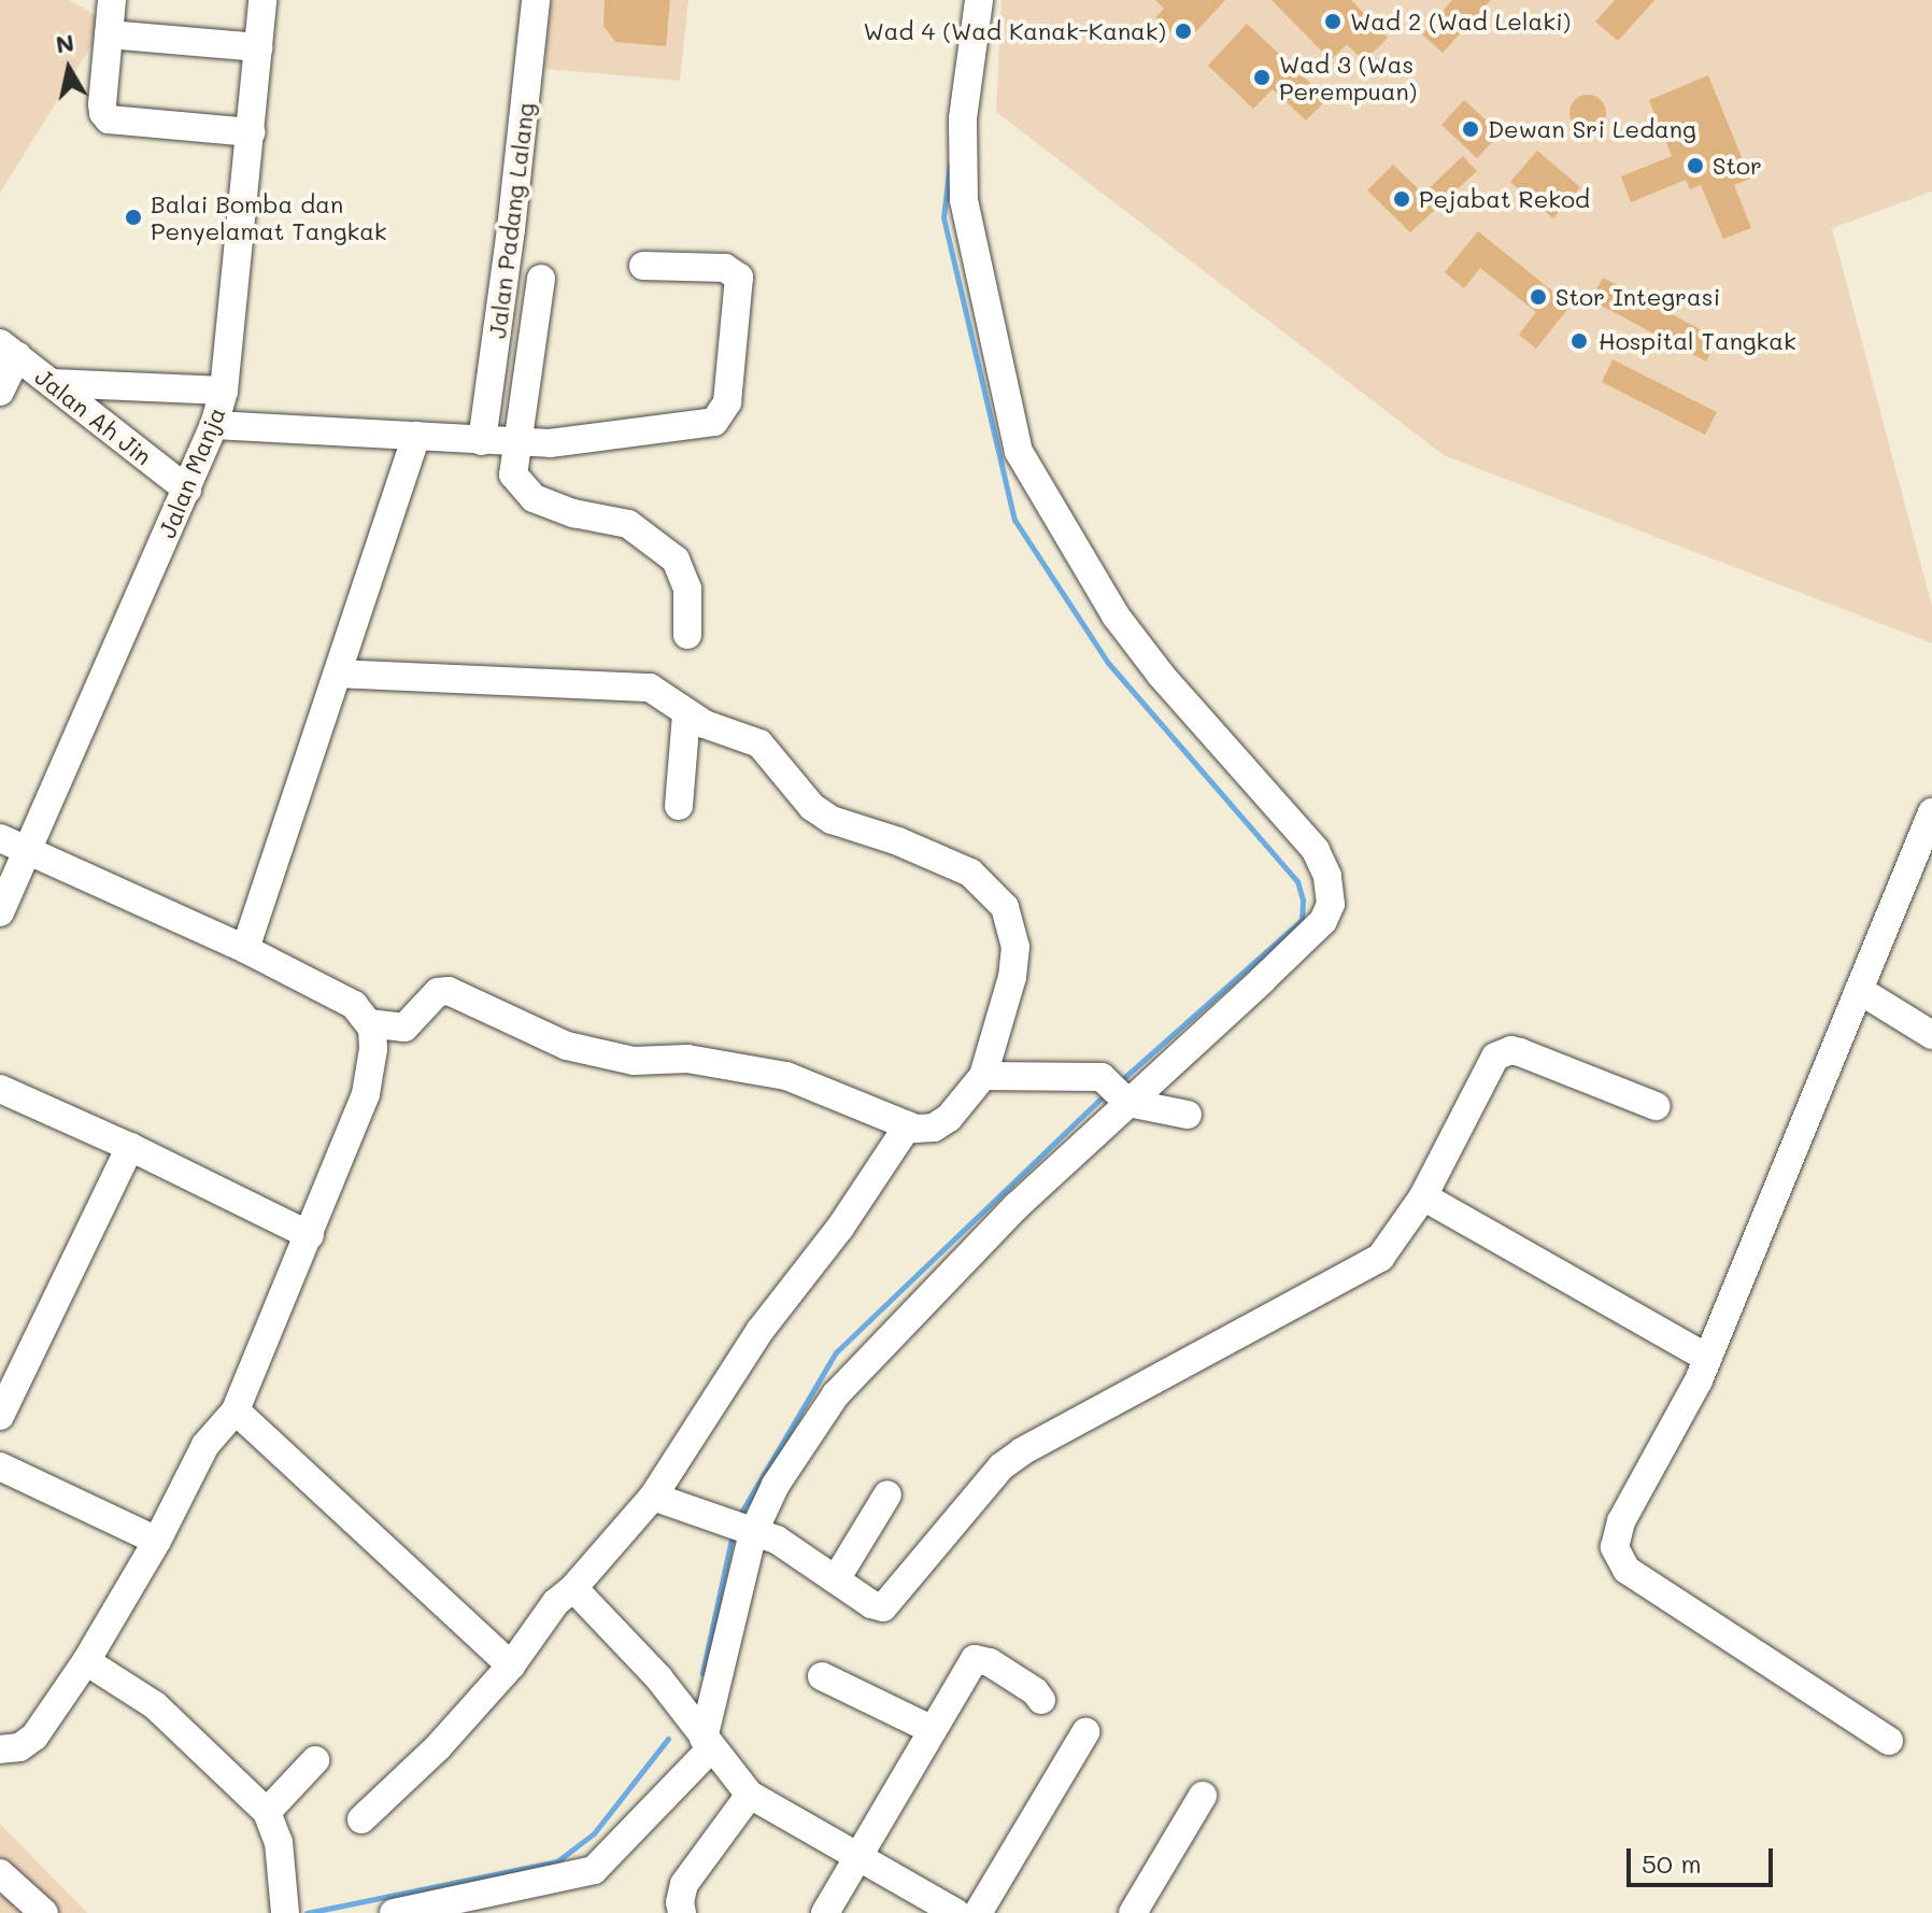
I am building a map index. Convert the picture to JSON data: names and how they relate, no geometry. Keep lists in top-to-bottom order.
{
  "streets": {
    "street": ["Jalan Padang Lalang", "Jalan Ah Jin", "Jalan Manja"]
  },
  "crossings": [
    ["Jalan Ah Jin", "Jalan Manja"]
  ],
  "places": [
    "Wad 2 (Wad Lelaki)",
    "Wad 4 (Wad Kanak-Kanak)",
    "Wad 3 (Was Perempuan)",
    "Dewan Sri Ledang",
    "Stor",
    "Pejabat Rekod",
    "Balai Bomba dan Penyelamat Tangkak",
    "Stor Integrasi",
    "Hospital Tangkak"
  ],
  "scale_bar": "50 m",
  "north": "top"
}
